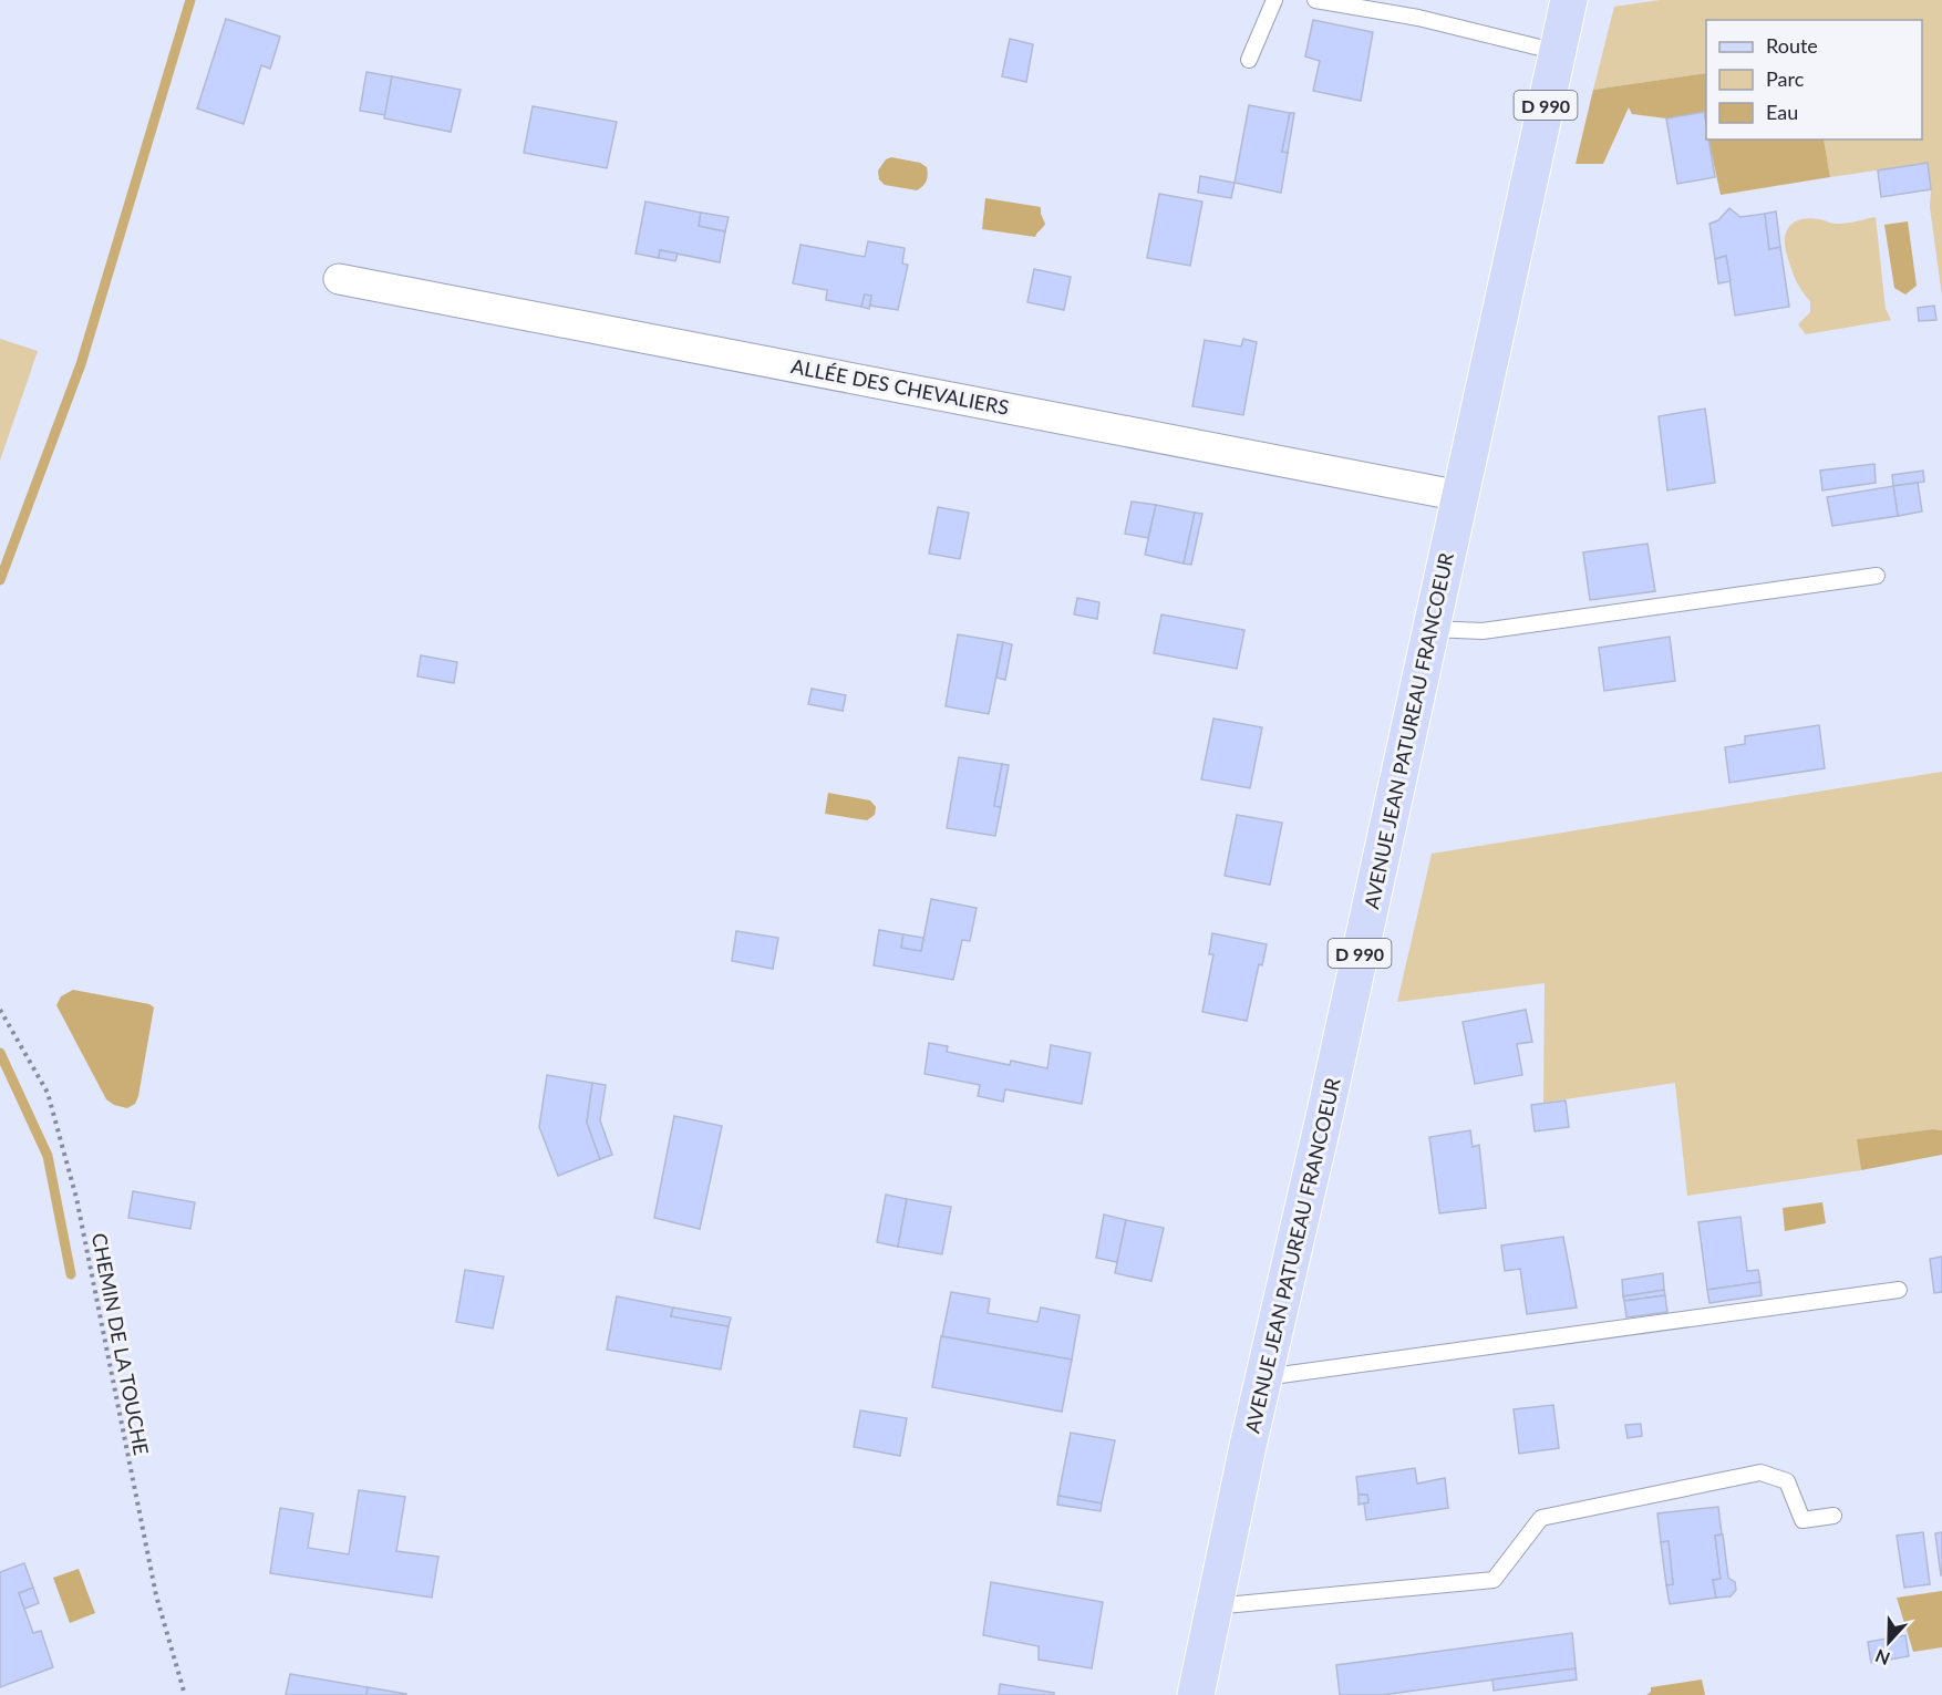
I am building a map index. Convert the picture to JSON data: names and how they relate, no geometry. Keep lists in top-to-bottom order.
{
  "streets": {
    "main road": ["D 990", "AVENUE JEAN PATUREAU FRANCOEUR"],
    "street": ["ALLÉE DES CHEVALIERS"],
    "path": ["CHEMIN DE LA TOUCHE"]
  },
  "crossings": [
    ["ALLÉE DES CHEVALIERS", "AVENUE JEAN PATUREAU FRANCOEUR"]
  ],
  "legend": ["Route", "Parc", "Eau"],
  "north": "bottom"
}
